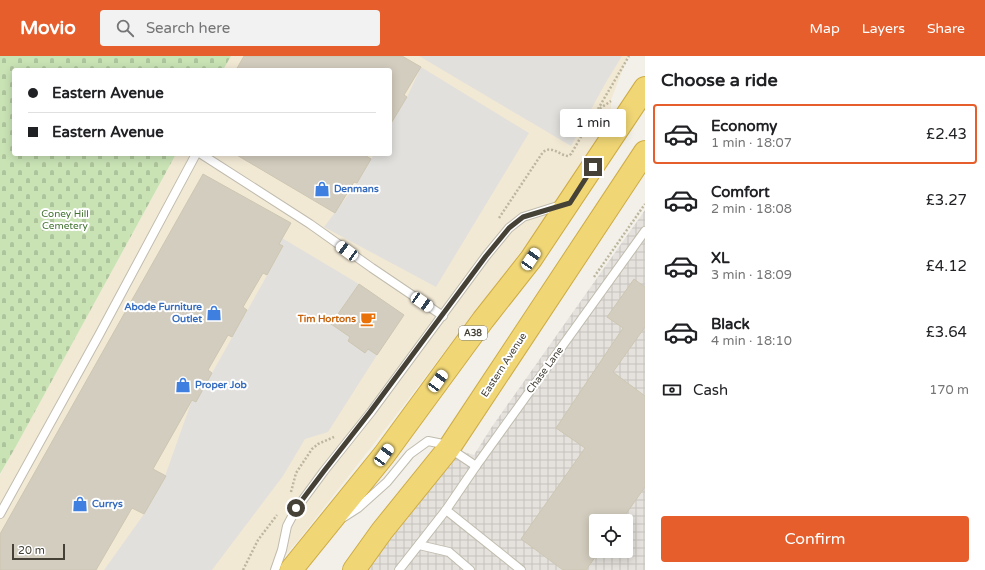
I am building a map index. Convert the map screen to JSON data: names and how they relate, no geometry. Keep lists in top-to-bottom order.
{
  "streets": {
    "highway": ["A38", "Eastern Avenue"],
    "lane": ["Chase Lane"]
  },
  "parks": ["Coney Hill Cemetery"],
  "places": {
    "shop": [
      "Denmans",
      "Abode Furniture Outlet",
      "Proper Job",
      "Currys"
    ],
    "cafe": ["Tim Hortons"]
  },
  "scale_bar": "20 m",
  "page": {
    "header": "Movio",
    "search": "Search here",
    "nav": ["Map", "Layers", "Share"],
    "heading": "Choose a ride",
    "banner": ["Eastern Avenue", "Eastern Avenue"],
    "list": [
      {
        "name": "Economy",
        "note": "1 min · 18:07",
        "value": "£2.43"
      },
      {
        "name": "Comfort",
        "note": "2 min · 18:08",
        "value": "£3.27"
      },
      {
        "name": "XL",
        "note": "3 min · 18:09",
        "value": "£4.12"
      },
      {
        "name": "Black",
        "note": "4 min · 18:10",
        "value": "£3.64"
      }
    ],
    "bubble": "1 min",
    "pay": ["Cash", "170 m"],
    "buttons": "Confirm",
    "scale": "20 m"
  }
}
